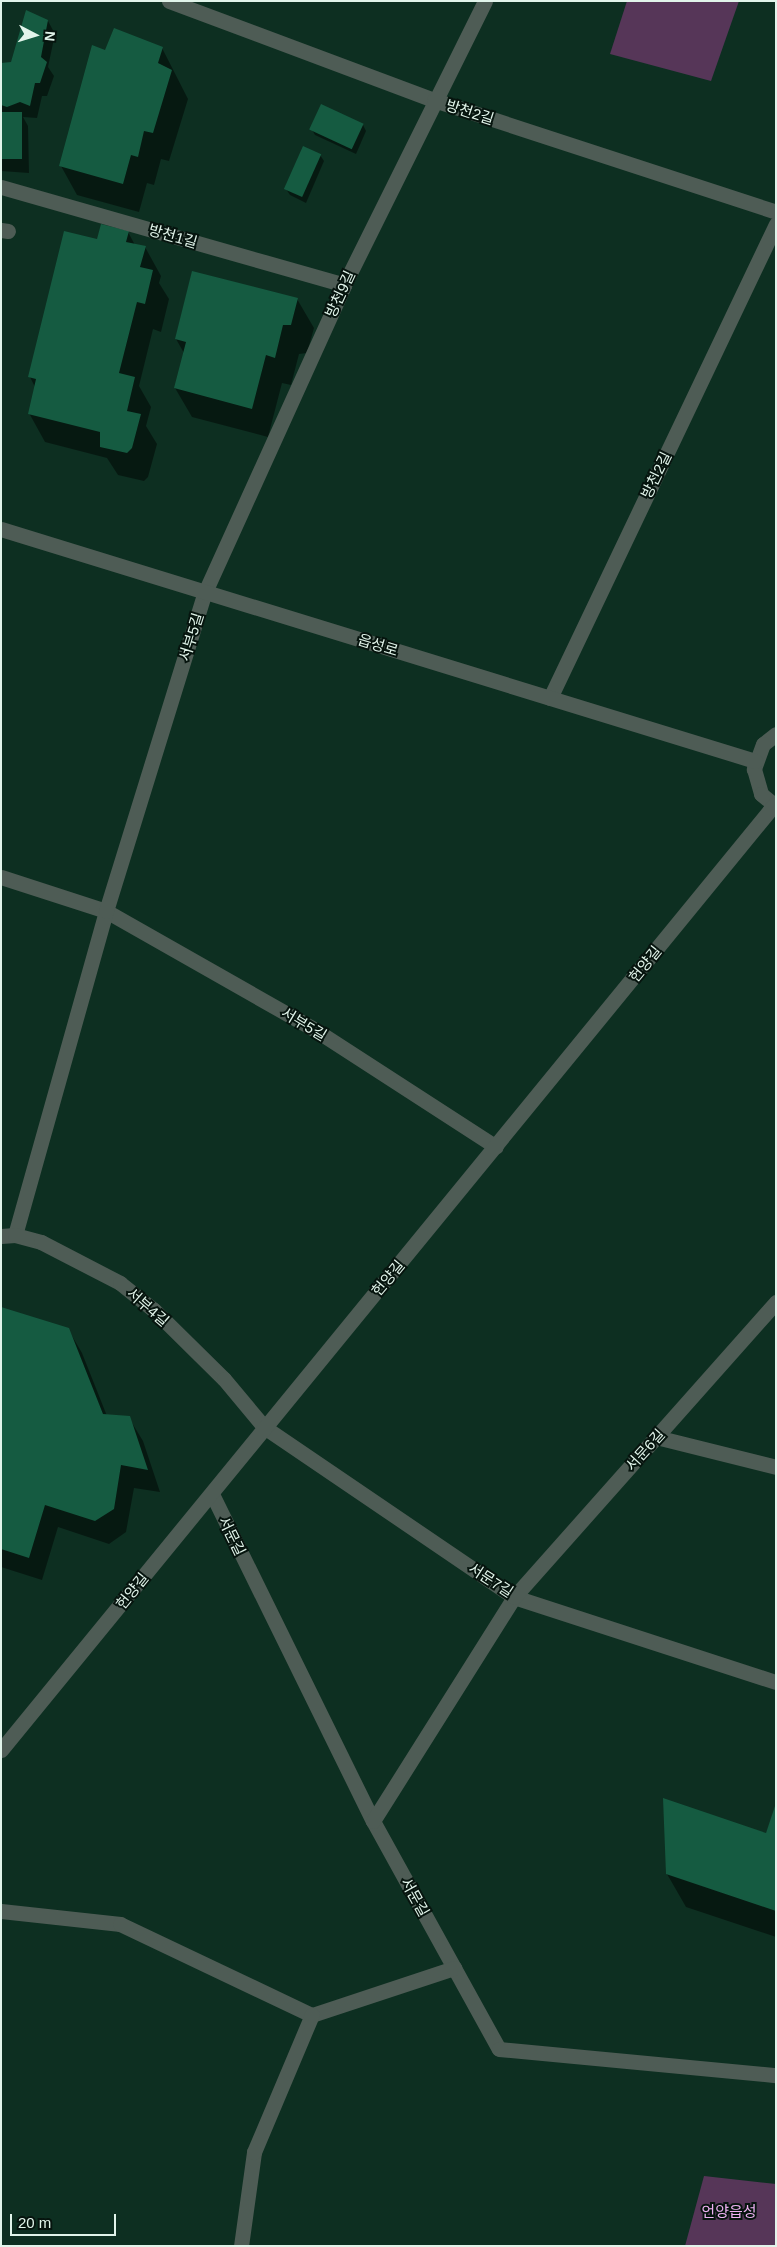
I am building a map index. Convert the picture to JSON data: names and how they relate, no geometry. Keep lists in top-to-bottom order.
{
  "streets": {
    "street": [
      "방천2길",
      "방천1길",
      "방천9길",
      "서부5길",
      "읍성로",
      "헌양길",
      "서부4길",
      "서문6길",
      "서문길",
      "서문7길"
    ]
  },
  "crossings": [
    ["방천2길", "방천9길"],
    ["방천2길", "읍성로"],
    ["방천1길", "방천9길"],
    ["방천9길", "서부5길"],
    ["방천9길", "읍성로"],
    ["서부5길", "읍성로"],
    ["서부5길", "헌양길"],
    ["서부5길", "서부4길"],
    ["헌양길", "서부4길"],
    ["헌양길", "서문길"],
    ["헌양길", "서문7길"],
    ["서부4길", "서문7길"],
    ["서문6길", "서문길"],
    ["서문6길", "서문7길"]
  ],
  "parks": ["언양읍성"],
  "scale_bar": "20 m",
  "north": "right"
}
